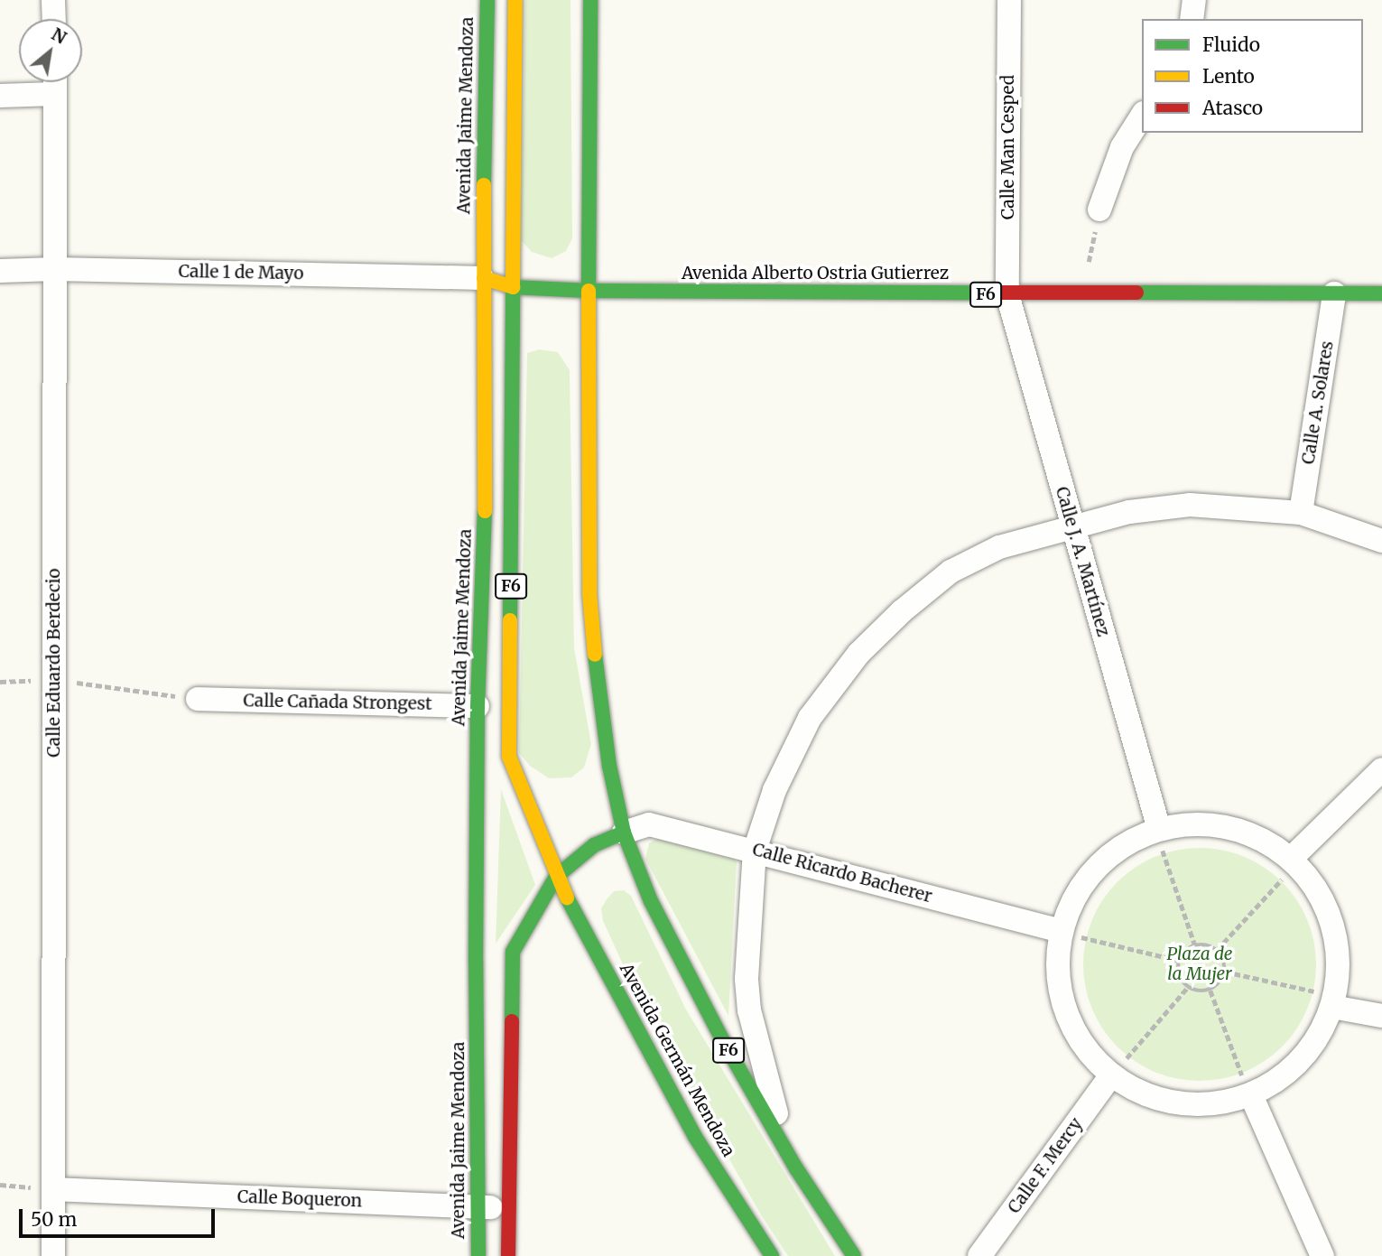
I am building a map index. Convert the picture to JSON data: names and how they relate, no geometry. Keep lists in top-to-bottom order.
{
  "streets": {
    "main road": [
      "Avenida Jaime Mendoza",
      "Avenida Alberto Ostria Gutierrez",
      "F6",
      "Avenida Germán Mendoza"
    ],
    "street": [
      "Calle Man Cesped",
      "Calle 1 de Mayo",
      "Calle A. Solares",
      "Calle J. A. Martínez",
      "Calle Eduardo Berdecio",
      "Calle Cañada Strongest",
      "Calle Ricardo Bacherer",
      "Calle F. Mercy",
      "Calle Boqueron"
    ]
  },
  "crossings": [
    ["Avenida Jaime Mendoza", "Calle 1 de Mayo"],
    ["Avenida Jaime Mendoza", "Avenida Alberto Ostria Gutierrez"],
    ["Avenida Jaime Mendoza", "Calle Cañada Strongest"],
    ["Avenida Jaime Mendoza", "Calle Boqueron"],
    ["Calle Man Cesped", "Avenida Alberto Ostria Gutierrez"],
    ["Calle Man Cesped", "Calle J. A. Martínez"],
    ["Calle 1 de Mayo", "Avenida Alberto Ostria Gutierrez"],
    ["Calle 1 de Mayo", "Calle Eduardo Berdecio"],
    ["Avenida Alberto Ostria Gutierrez", "F6"],
    ["Avenida Alberto Ostria Gutierrez", "Calle A. Solares"],
    ["Avenida Alberto Ostria Gutierrez", "Calle J. A. Martínez"],
    ["F6", "Calle Ricardo Bacherer"],
    ["F6", "Avenida Germán Mendoza"],
    ["Calle Eduardo Berdecio", "Calle Boqueron"]
  ],
  "parks": ["Plaza de la Mujer"],
  "legend": ["Fluido", "Lento", "Atasco"],
  "scale_bar": "50 m",
  "north": "top right"
}
